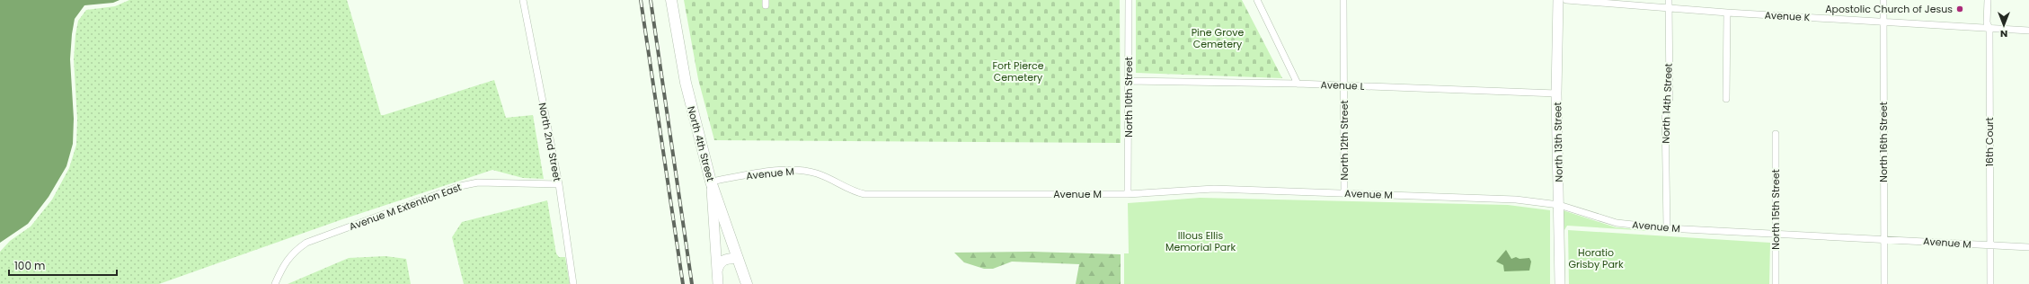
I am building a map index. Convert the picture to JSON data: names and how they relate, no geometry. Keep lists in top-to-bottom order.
{
  "streets": {
    "main road": ["North 4th Street"],
    "street": [
      "Avenue K",
      "Avenue L",
      "North 10th Street",
      "North 14th Street",
      "North 12th Street",
      "North 2nd Street",
      "North 13th Street",
      "North 16th Street",
      "16th Court",
      "Avenue M",
      "Avenue M Extention East",
      "North 15th Street"
    ]
  },
  "crossings": [
    ["Avenue K", "North 14th Street"],
    ["Avenue K", "North 16th Street"],
    ["Avenue K", "16th Court"],
    ["Avenue L", "North 10th Street"],
    ["Avenue L", "North 12th Street"],
    ["Avenue L", "North 13th Street"],
    ["North 10th Street", "Avenue M"],
    ["North 14th Street", "Avenue M"],
    ["North 12th Street", "Avenue M"],
    ["North 2nd Street", "Avenue M Extention East"],
    ["North 13th Street", "Avenue M"],
    ["North 16th Street", "Avenue M"],
    ["16th Court", "Avenue M"],
    ["North 4th Street", "Avenue M"],
    ["Avenue M", "North 15th Street"]
  ],
  "parks": [
    "Pine Grove Cemetery",
    "Fort Pierce Cemetery",
    "Illous Ellis Memorial Park",
    "Horatio Grisby Park"
  ],
  "places": ["Apostolic Church of Jesus"],
  "scale_bar": "100 m",
  "north": "bottom"
}
